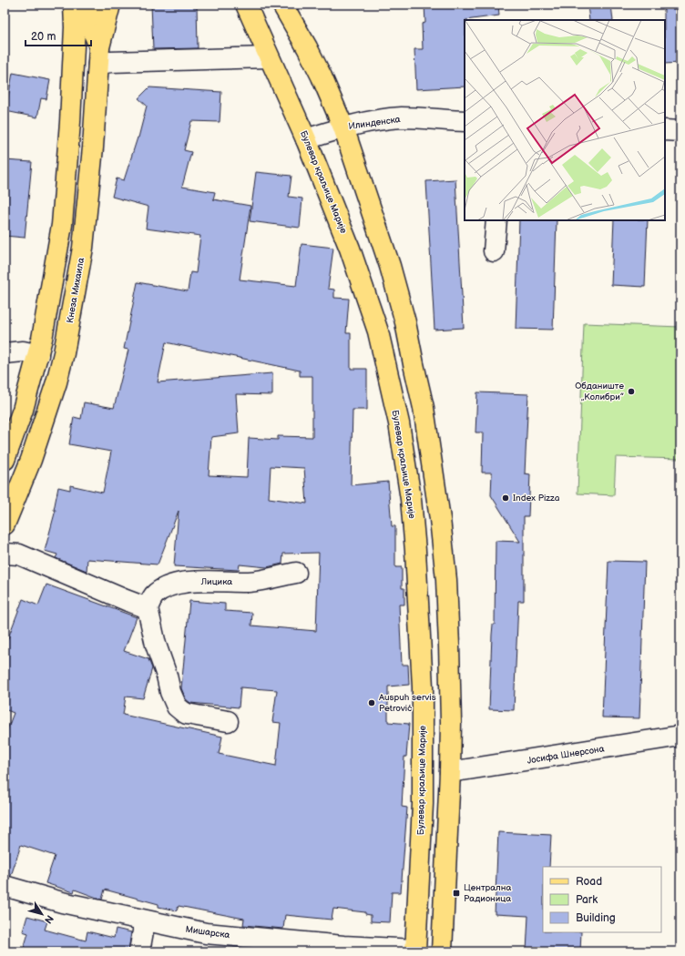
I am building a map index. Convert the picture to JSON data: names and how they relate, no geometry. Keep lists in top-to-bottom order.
{
  "streets": {
    "main road": ["Булевар краљице Марије", "Кнеза Михаила"],
    "street": [
      "Илинденска",
      "Лицика",
      "Јосифа Шнерсона",
      "Мишарска"
    ]
  },
  "crossings": [
    ["Илинденска", "Булевар краљице Марије"],
    ["Булевар краљице Марије", "Мишарска"]
  ],
  "places": {
    "other": ["Обданиште „Колибри”", "Index Pizza", "Auspuh servis Petrović"],
    "transit": ["Централна Радионица"]
  },
  "legend": ["Road", "Park", "Building"],
  "scale_bar": "20 m",
  "north": "bottom right"
}
